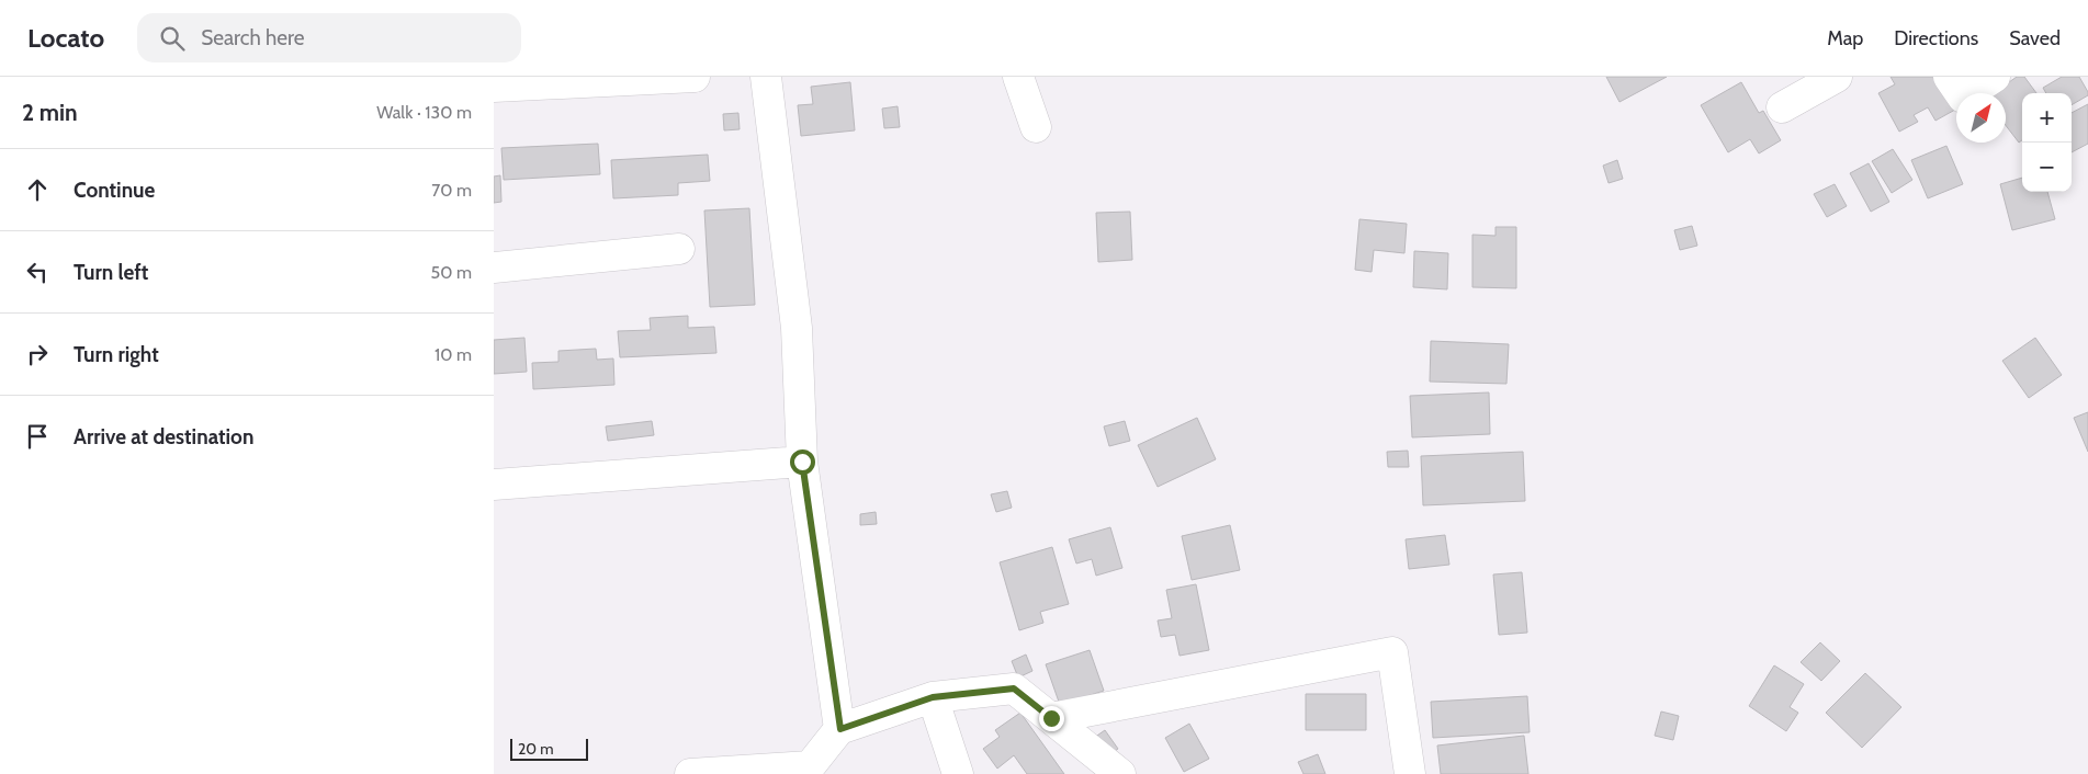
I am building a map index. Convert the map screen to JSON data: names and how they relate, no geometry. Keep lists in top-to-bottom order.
{
  "scale_bar": "20 m",
  "north": "top right",
  "page": {
    "header": "Locato",
    "search": "Search here",
    "nav": ["Map", "Directions", "Saved"],
    "heading": ["2 min", "Walk · 130 m"],
    "map_buttons": ["+", "−"],
    "list": [
      ["Continue", "70 m"],
      ["Turn left", "50 m"],
      ["Turn right", "10 m"],
      "Arrive at destination"
    ],
    "scale": "20 m"
  }
}
